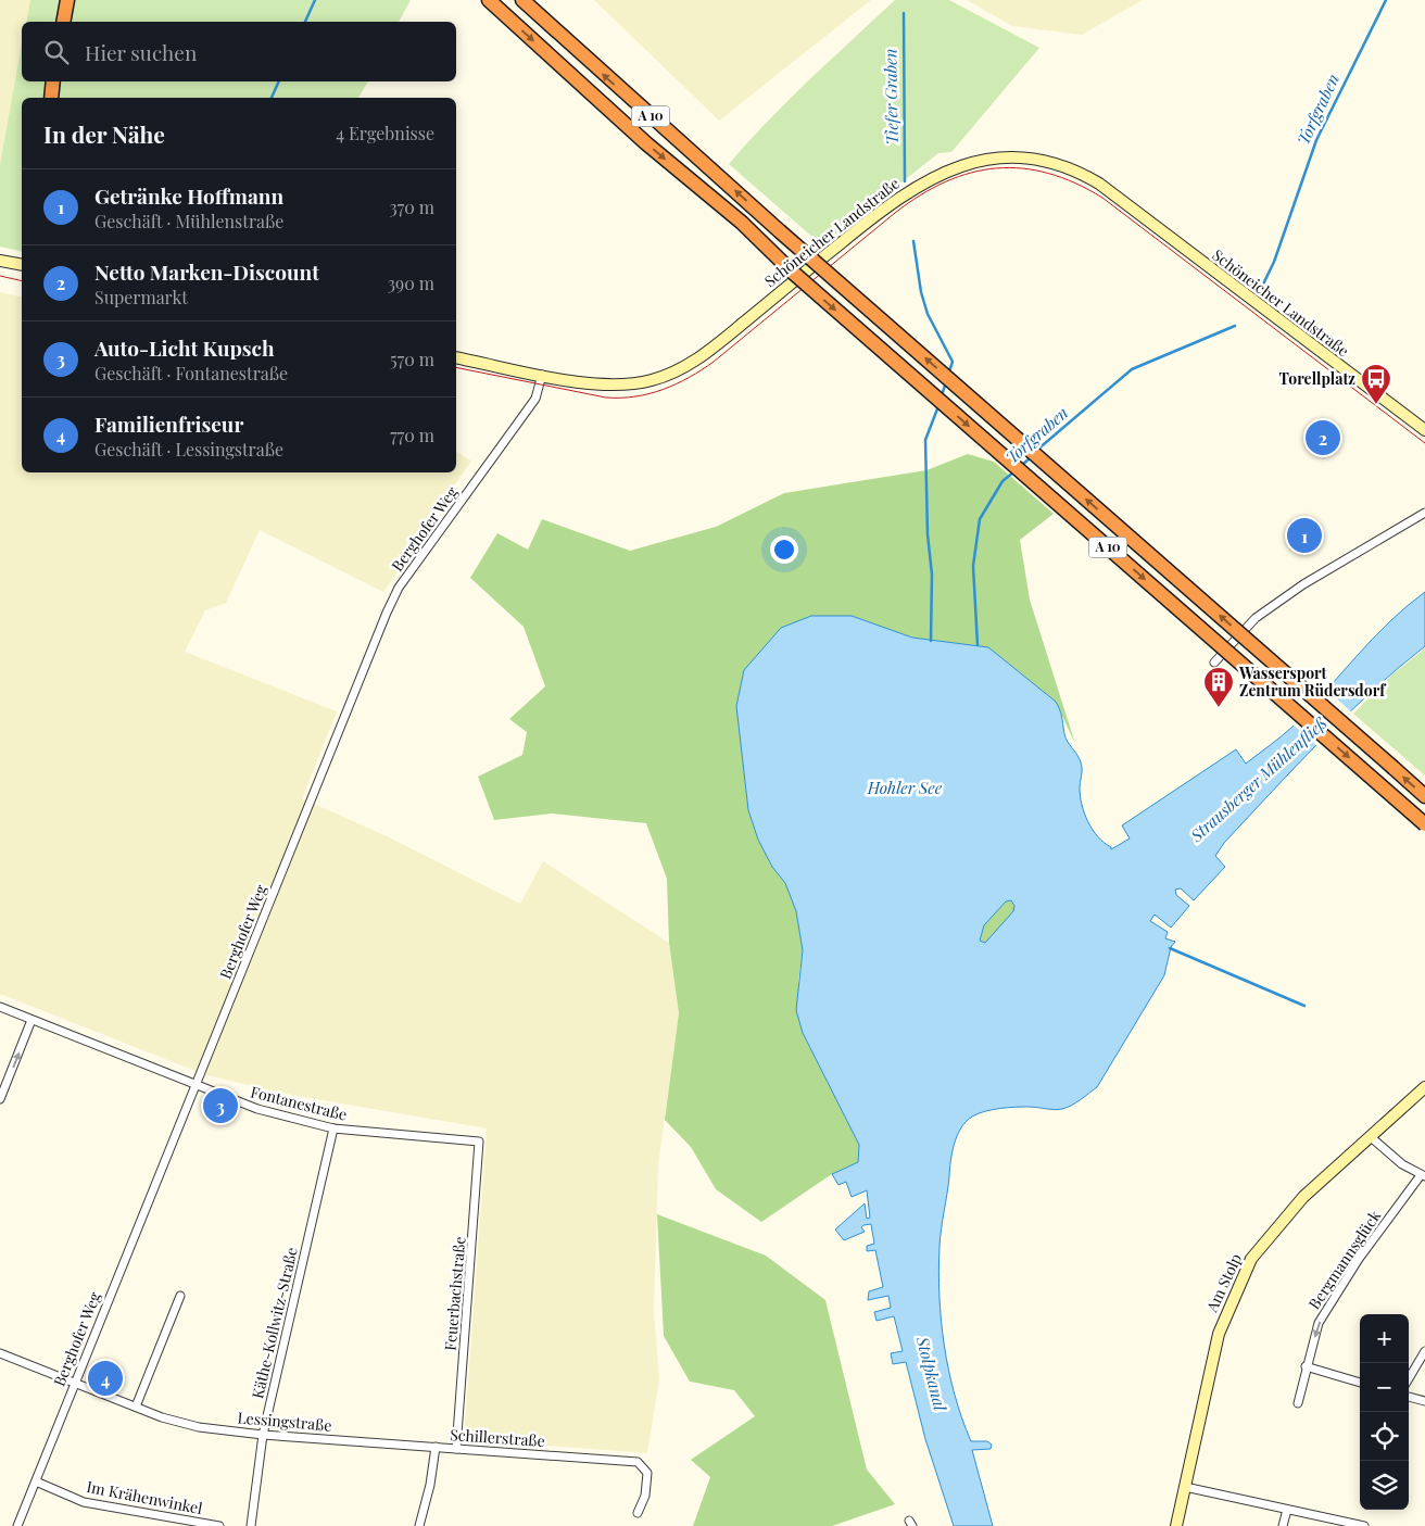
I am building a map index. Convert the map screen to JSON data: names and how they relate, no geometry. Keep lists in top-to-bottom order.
{
  "streets": {
    "highway": ["A 10"],
    "main road": ["Schöneicher Landstraße", "Am Stolp"],
    "street": [
      "Berghofer Weg",
      "Fontanestraße",
      "Bergmannsglück",
      "Feuerbachstraße",
      "Käthe-Kollwitz-Straße",
      "Lessingstraße",
      "Schillerstraße",
      "Im Krähenwinkel"
    ]
  },
  "crossings": [
    ["Schöneicher Landstraße", "Berghofer Weg"],
    ["Berghofer Weg", "Fontanestraße"],
    ["Berghofer Weg", "Lessingstraße"],
    ["Berghofer Weg", "Im Krähenwinkel"],
    ["Fontanestraße", "Feuerbachstraße"],
    ["Fontanestraße", "Käthe-Kollwitz-Straße"],
    ["Bergmannsglück", "Am Stolp"],
    ["Feuerbachstraße", "Schillerstraße"],
    ["Käthe-Kollwitz-Straße", "Lessingstraße"],
    ["Lessingstraße", "Schillerstraße"]
  ],
  "one_way": ["Bergmannsglück"],
  "water": [
    "Tiefer Graben",
    "Torfgraben",
    "Strausberger Mühlenfließ",
    "Hohler See",
    "Stolpkanal"
  ],
  "places": {
    "bus stop": ["Torellplatz"],
    "building": ["Wassersport Zentrum Rüdersdorf"]
  },
  "page": {
    "search": "Hier suchen",
    "heading": ["In der Nähe", "4 Ergebnisse"],
    "list": [
      {
        "mark": "1",
        "name": "Getränke Hoffmann",
        "note": "Geschäft · Mühlenstraße",
        "value": "370 m"
      },
      {
        "mark": "2",
        "name": "Netto Marken-Discount",
        "note": "Supermarkt",
        "value": "390 m"
      },
      {
        "mark": "3",
        "name": "Auto-Licht Kupsch",
        "note": "Geschäft · Fontanestraße",
        "value": "570 m"
      },
      {
        "mark": "4",
        "name": "Familienfriseur",
        "note": "Geschäft · Lessingstraße",
        "value": "770 m"
      }
    ],
    "pins": [
      "2",
      "1",
      "3",
      "4"
    ],
    "map_buttons": ["+", "−"]
  }
}
